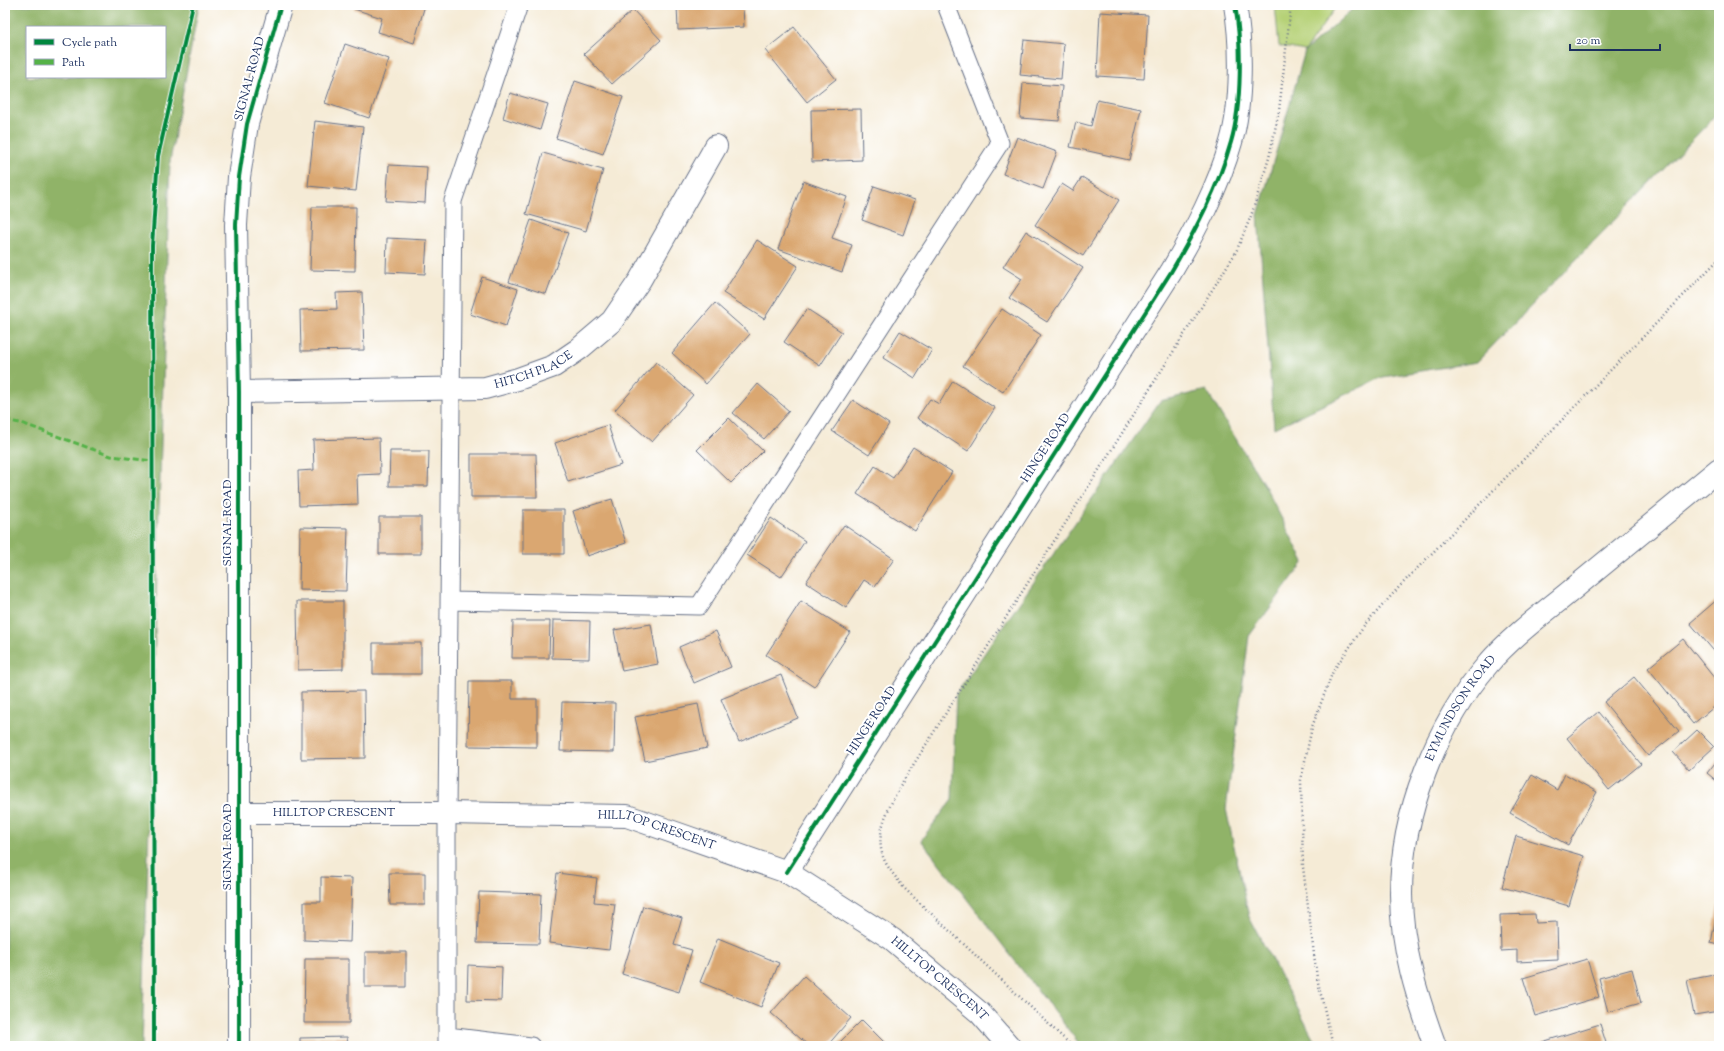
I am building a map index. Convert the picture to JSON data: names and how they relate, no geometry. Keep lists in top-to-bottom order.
{
  "streets": {
    "street": [
      "SIGNAL ROAD",
      "HITCH PLACE",
      "HINGE ROAD",
      "EYMUNDSON ROAD",
      "HILLTOP CRESCENT"
    ]
  },
  "crossings": [
    ["SIGNAL ROAD", "HITCH PLACE"],
    ["SIGNAL ROAD", "HILLTOP CRESCENT"],
    ["HINGE ROAD", "HILLTOP CRESCENT"]
  ],
  "legend": ["Cycle path", "Path"],
  "scale_bar": "20 m"
}
